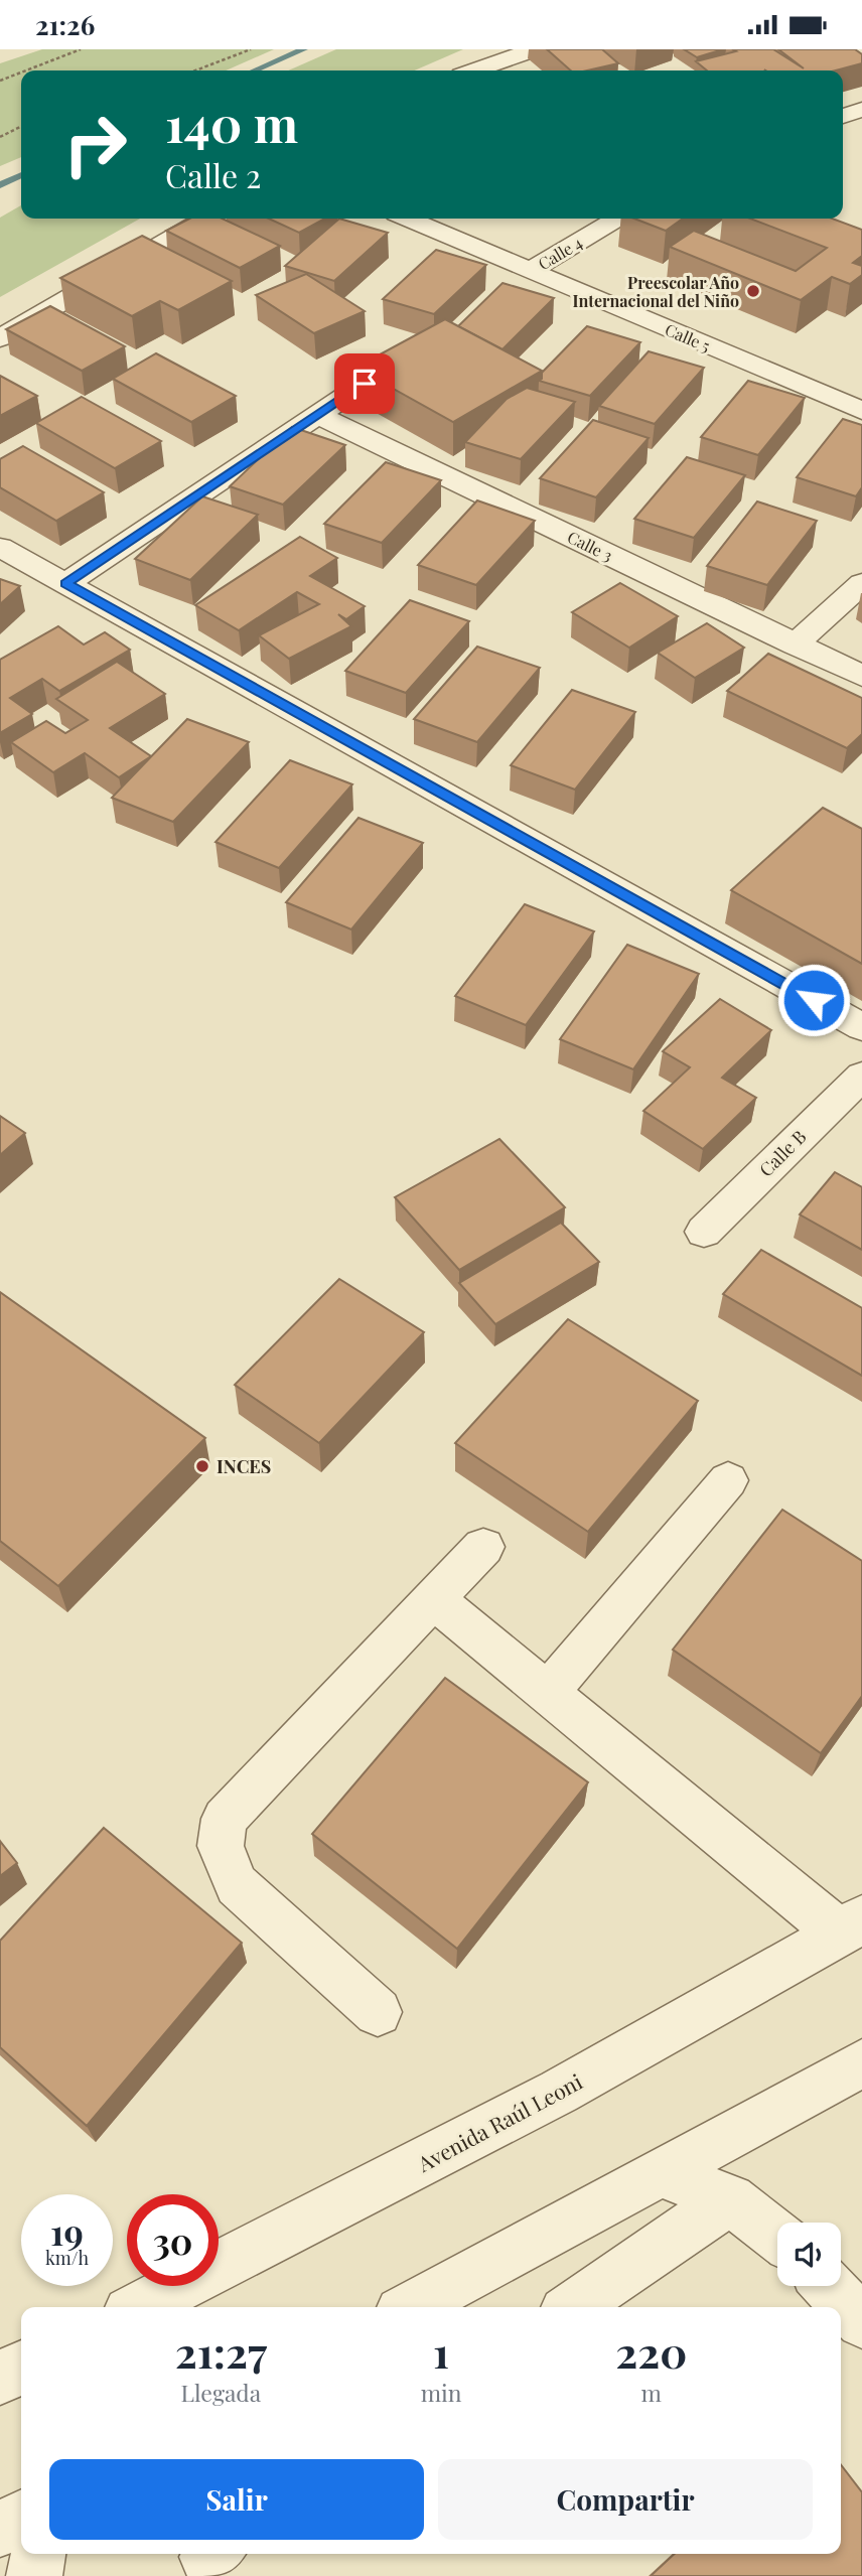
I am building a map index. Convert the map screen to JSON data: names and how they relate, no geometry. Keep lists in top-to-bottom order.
{
  "streets": {
    "street": [
      "Calle 4",
      "Calle 5",
      "Calle 3",
      "Calle B",
      "Avenida Raúl Leoni"
    ]
  },
  "crossings": [
    ["Calle 4", "Calle 5"]
  ],
  "places": ["Preescolar Año Internacional del Niño", "INCES"],
  "page": {
    "status": "21:26",
    "turn": ["140 m", "Calle 2"],
    "speed": "19 km/h",
    "limit": "30",
    "eta": [
      "21:27",
      "Llegada",
      "1",
      "min",
      "220",
      "m"
    ],
    "buttons": ["Salir", "Compartir"]
  }
}
